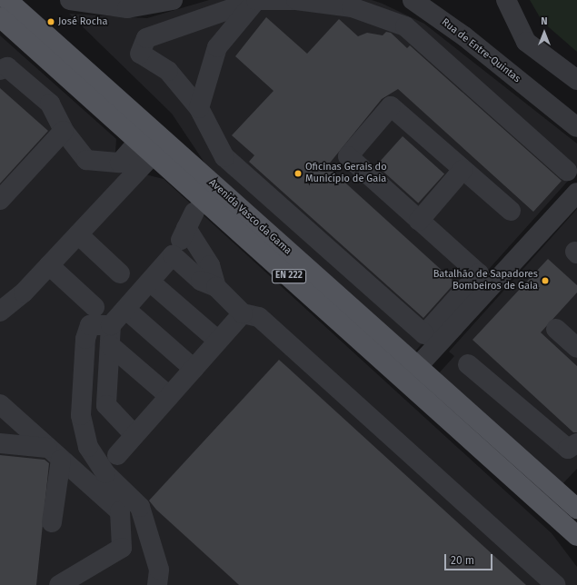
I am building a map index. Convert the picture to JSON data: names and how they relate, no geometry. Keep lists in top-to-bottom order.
{
  "streets": {
    "main road": ["Avenida Vasco da Gama", "EN 222"],
    "street": ["Rua de Entre-Quintas"]
  },
  "places": ["José Rocha", "Oficinas Gerais do Município de Gaia", "Batalhão de Sapadores Bombeiros de Gaia"],
  "scale_bar": "20 m",
  "north": "top"
}
